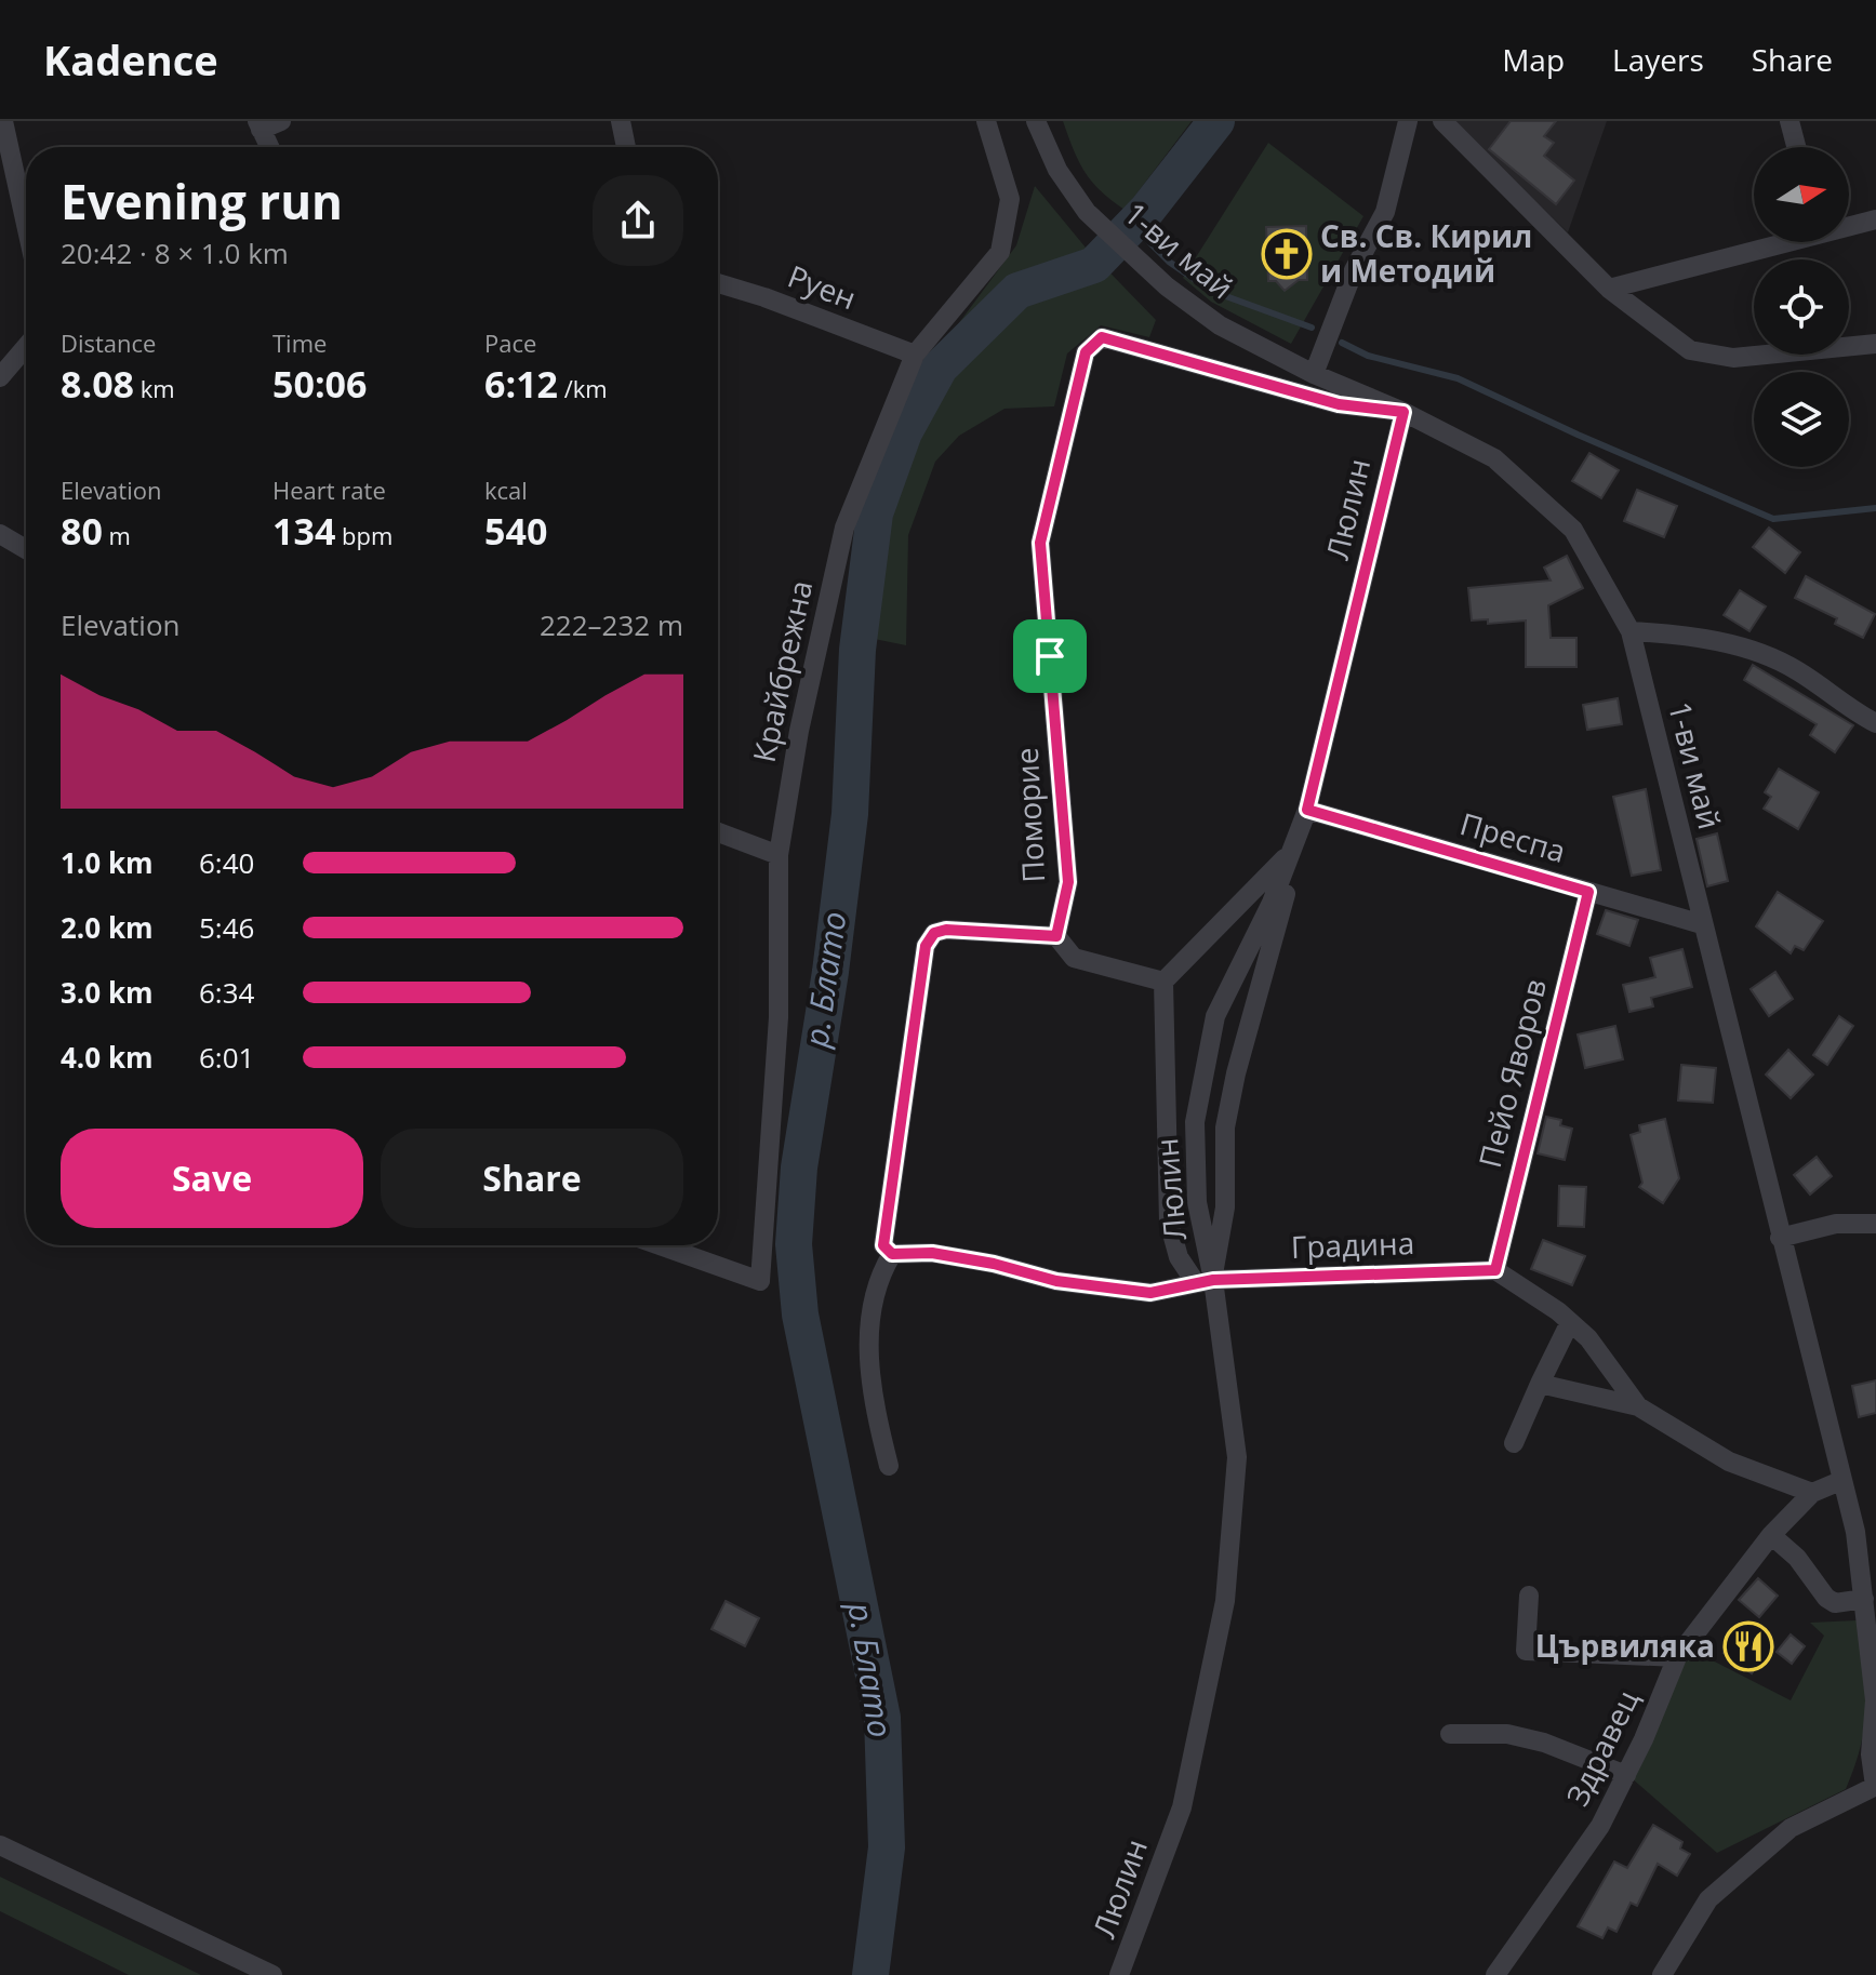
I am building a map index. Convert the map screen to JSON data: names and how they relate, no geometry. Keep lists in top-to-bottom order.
{
  "streets": {
    "street": [
      "1-ви май",
      "Руен",
      "Люлин",
      "Крайбрежна",
      "Поморие",
      "Преспа",
      "Пейо Яворов",
      "Градина",
      "Здравец"
    ]
  },
  "crossings": [
    ["1-ви май", "Люлин"],
    ["1-ви май", "Поморие"],
    ["1-ви май", "Преспа"],
    ["1-ви май", "Здравец"],
    ["Руен", "Крайбрежна"],
    ["Люлин", "Поморие"],
    ["Люлин", "Преспа"],
    ["Люлин", "Градина"],
    ["Преспа", "Пейо Яворов"],
    ["Пейо Яворов", "Градина"]
  ],
  "water": ["р. Блато"],
  "places": {
    "church": ["Св. Св. Кирил и Методий"],
    "restaurant": ["Цървиляка"]
  },
  "north": "right",
  "page": {
    "header": "Kadence",
    "nav": ["Map", "Layers", "Share"],
    "heading": ["Evening run", "20:42 · 8 × 1.0 km"],
    "stats": [
      ["Distance", "8.08 km"],
      ["Time", "50:06"],
      ["Pace", "6:12 /km"],
      ["Elevation", "80 m"],
      ["Heart rate", "134 bpm"],
      ["kcal", "540"]
    ],
    "chart": ["Elevation", "222–232 m"],
    "list": [
      {
        "name": "1.0 km",
        "note": "6:40"
      },
      {
        "name": "2.0 km",
        "note": "5:46"
      },
      {
        "name": "3.0 km",
        "note": "6:34"
      },
      {
        "name": "4.0 km",
        "note": "6:01"
      }
    ],
    "buttons": ["Save", "Share"]
  }
}
